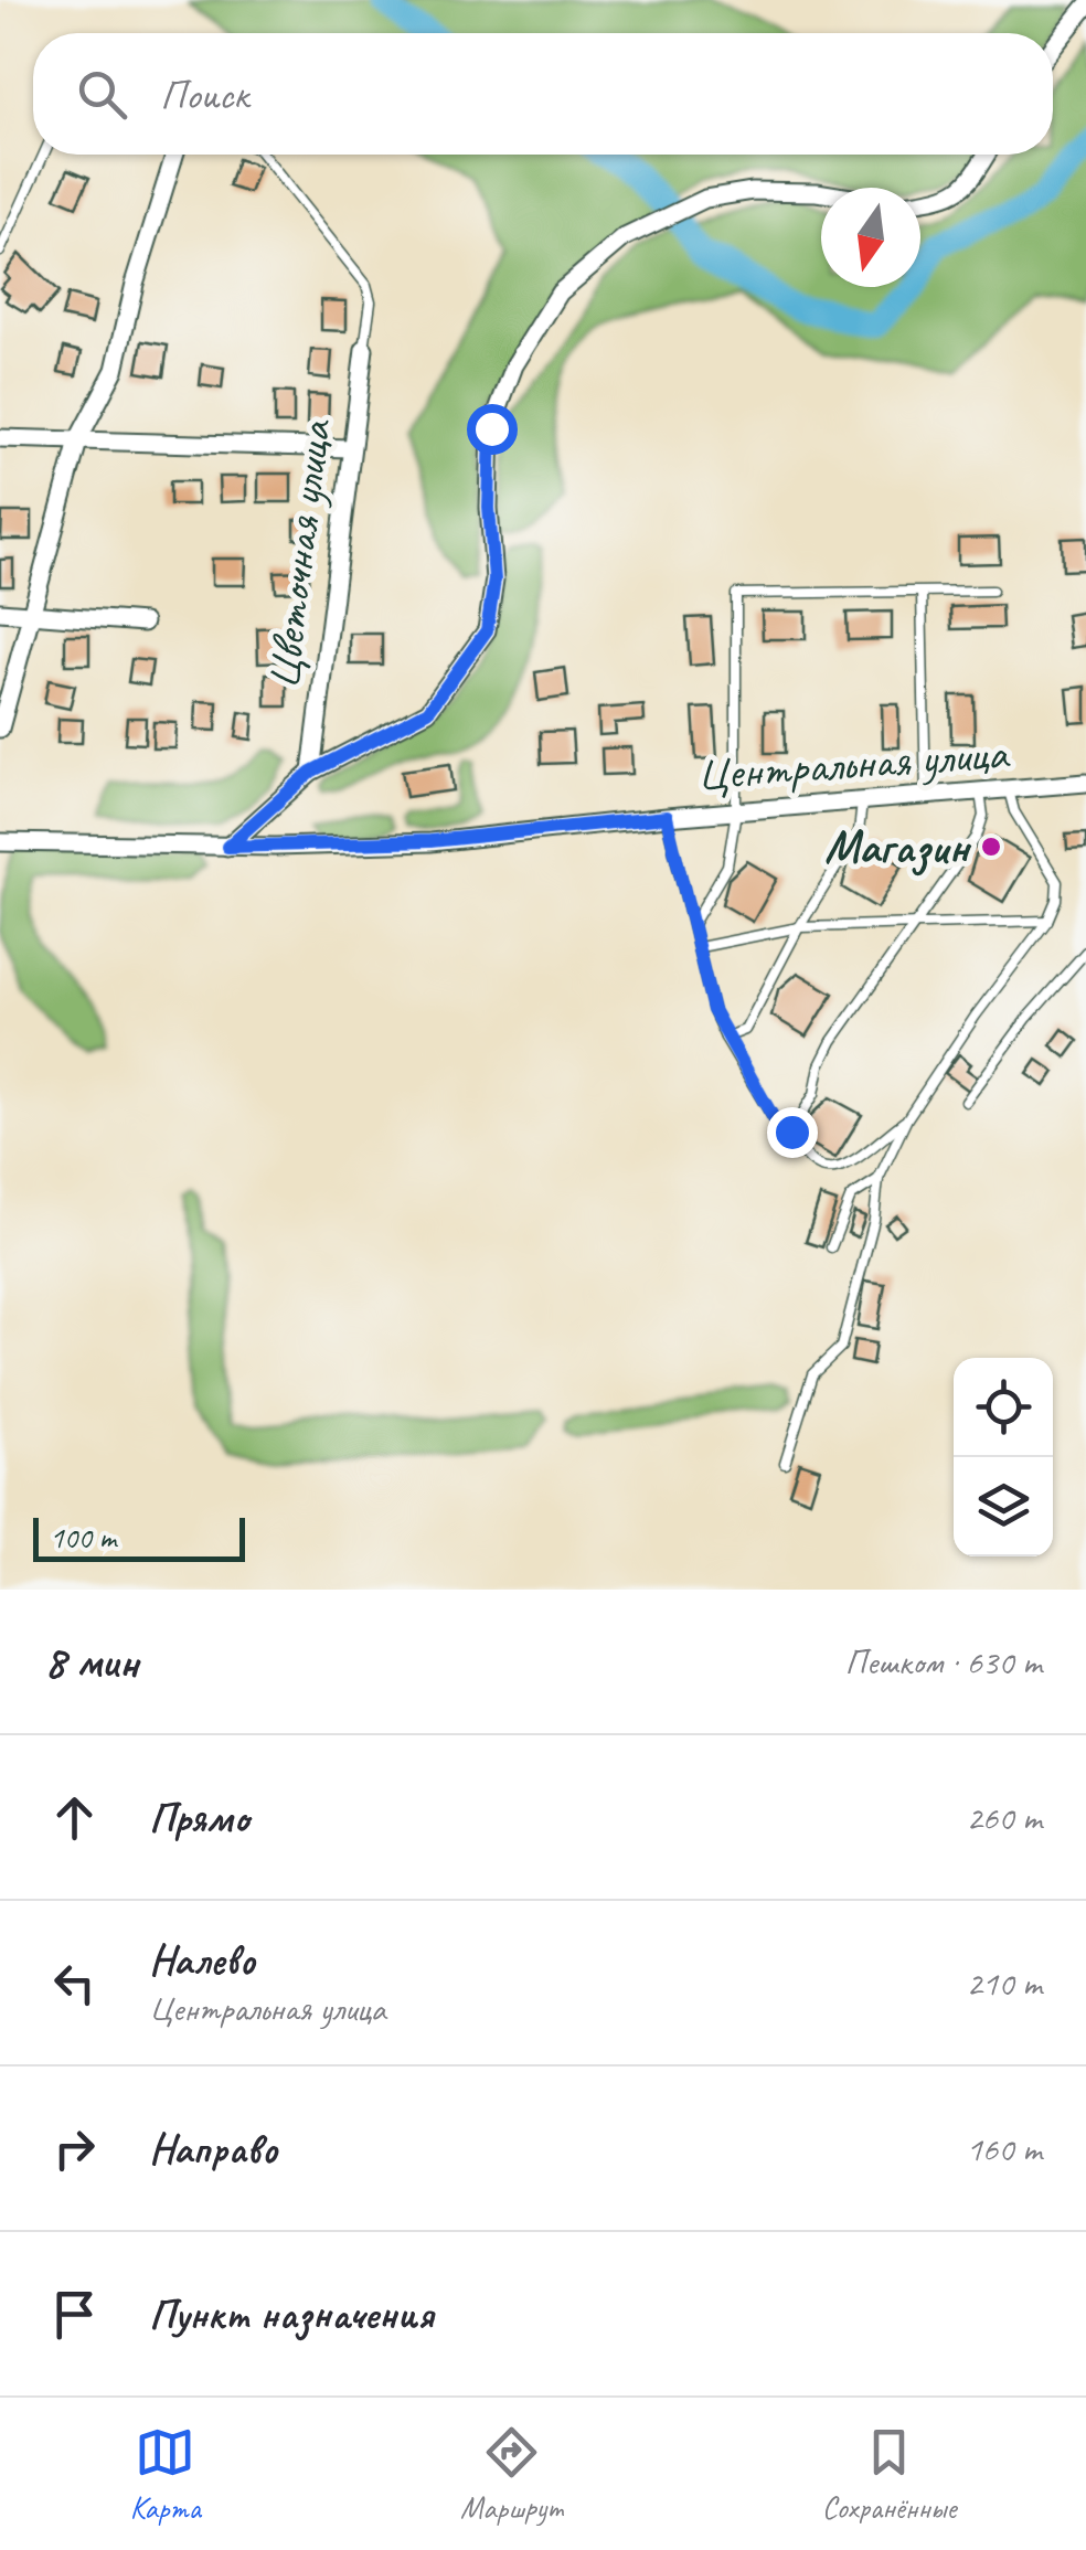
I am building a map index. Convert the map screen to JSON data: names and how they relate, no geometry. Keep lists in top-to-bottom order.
{
  "streets": {
    "street": ["Цветочная улица", "Центральная улица"]
  },
  "places": ["Магазин"],
  "scale_bar": "100 m",
  "north": "bottom",
  "page": {
    "search": "Поиск",
    "scale": "100 m",
    "heading": ["8 мин", "Пешком · 630 m"],
    "list": [
      ["Прямо", "260 m"],
      ["Налево", "Центральная улица", "210 m"],
      ["Направо", "160 m"],
      "Пункт назначения"
    ],
    "nav": ["Карта", "Маршрут", "Сохранённые"]
  }
}
